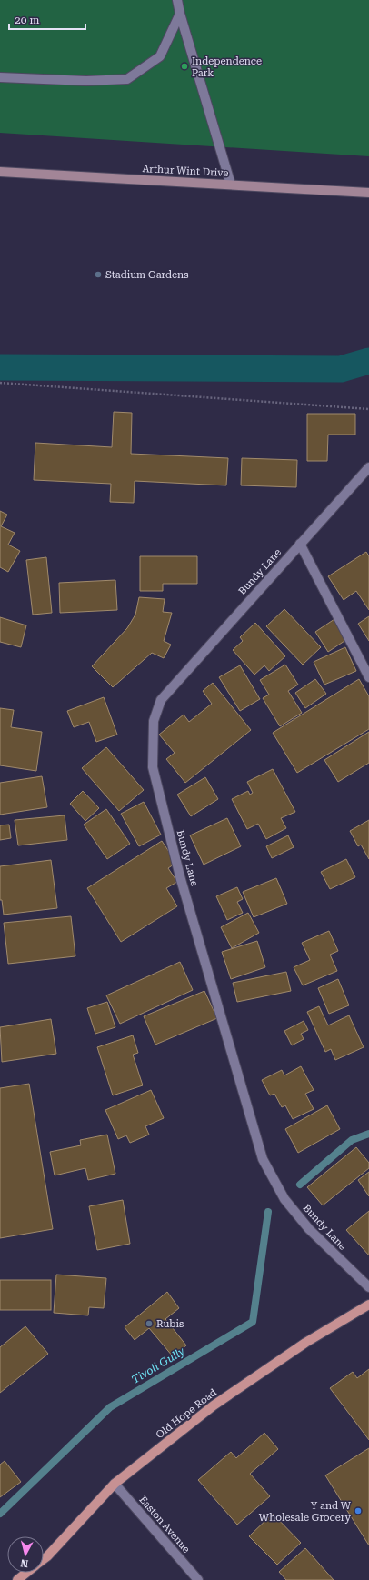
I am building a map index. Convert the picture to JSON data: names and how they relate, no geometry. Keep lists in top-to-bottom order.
{
  "streets": {
    "main road": ["Arthur Wint Drive", "Old Hope Road"],
    "street": ["Bundy Lane", "Easton Avenue"]
  },
  "crossings": [
    ["Old Hope Road", "Easton Avenue"]
  ],
  "water": ["Tivoli Gully"],
  "places": [
    "Independence Park",
    "Stadium Gardens",
    "Rubis",
    "Y and W Wholesale Grocery"
  ],
  "scale_bar": "20 m",
  "north": "bottom"
}
